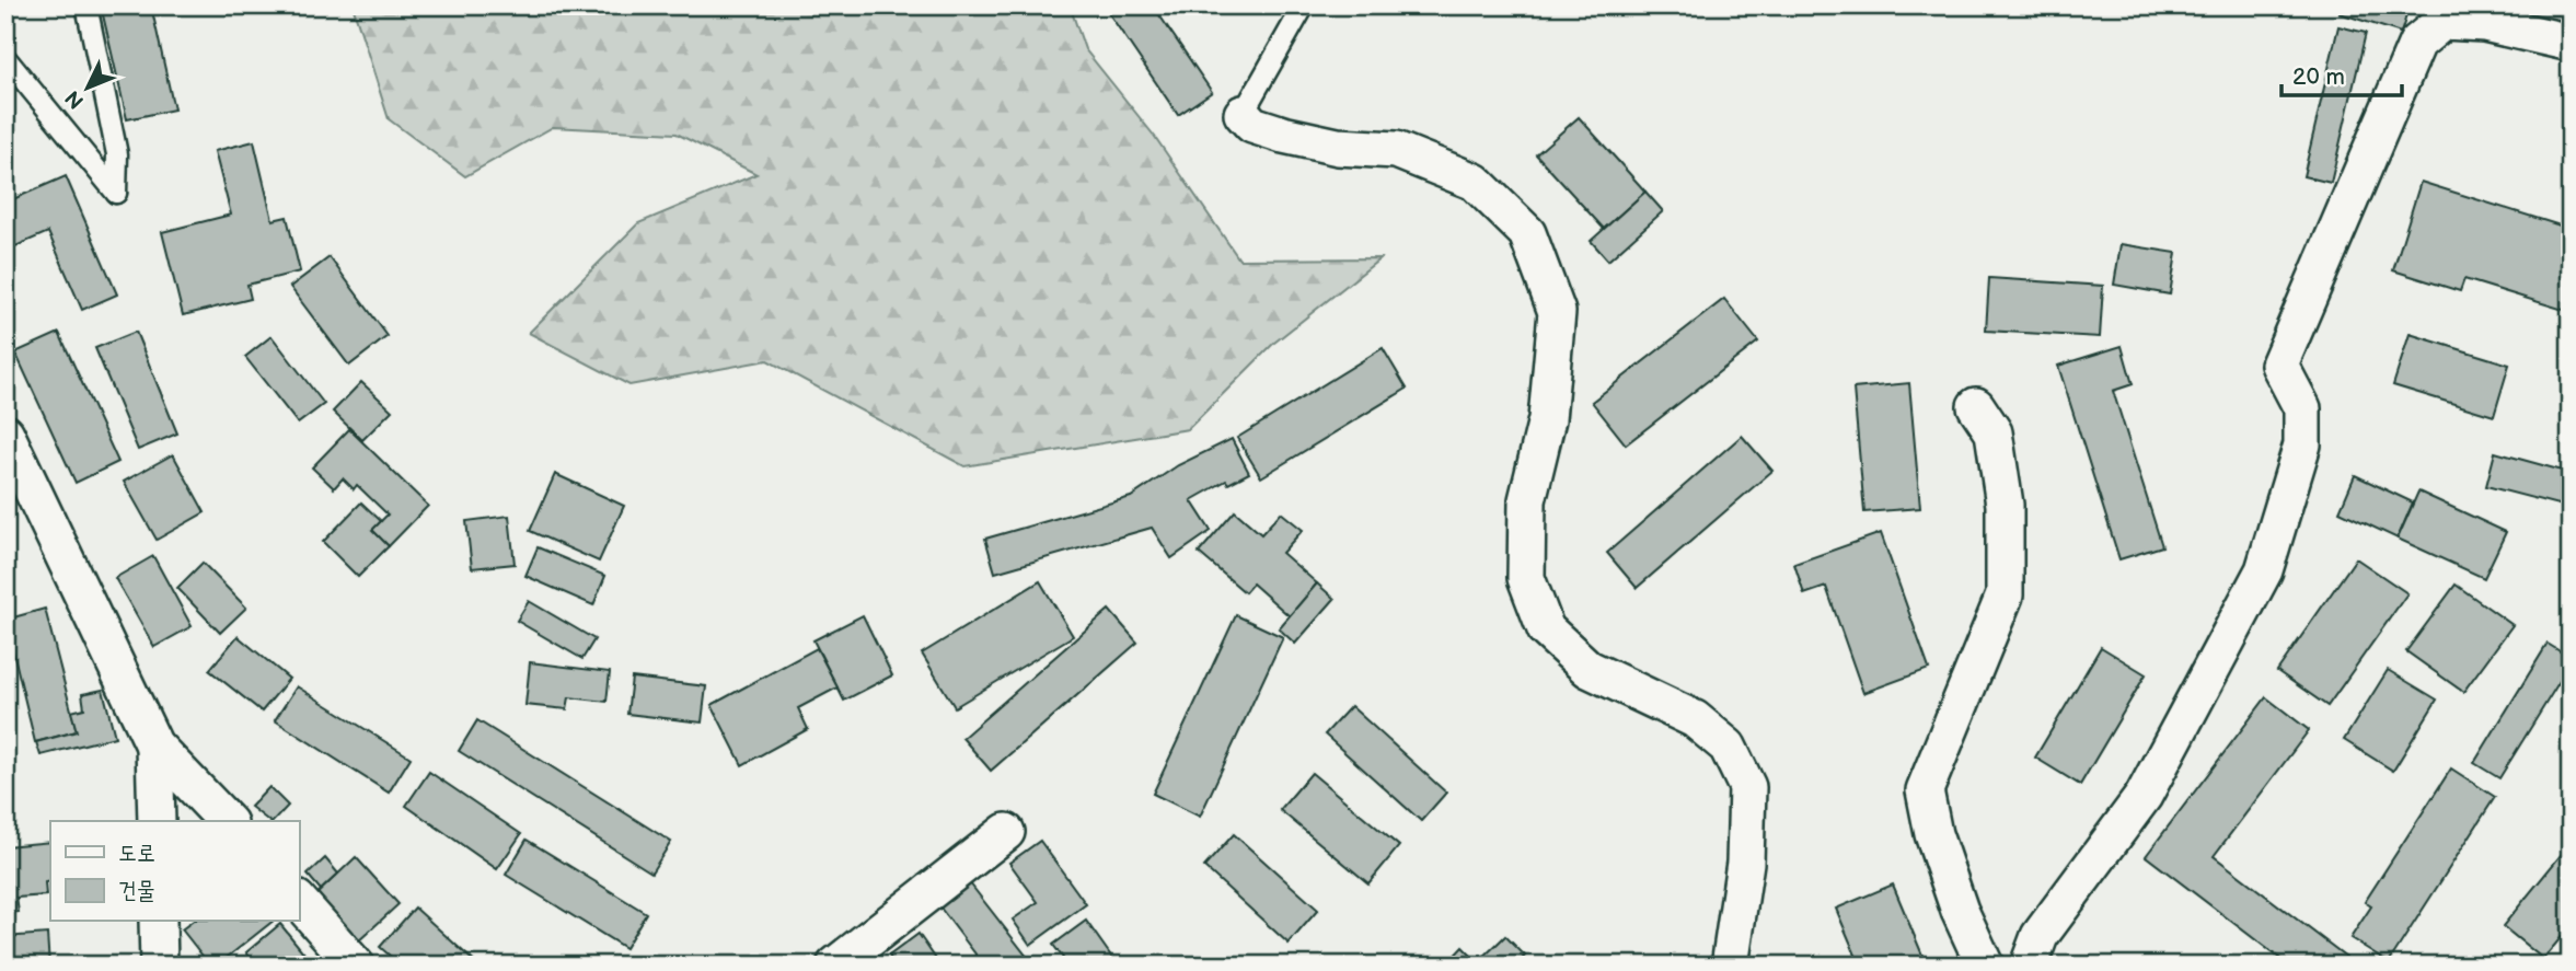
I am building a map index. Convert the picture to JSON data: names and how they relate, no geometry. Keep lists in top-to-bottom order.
{
  "legend": ["도로", "건물"],
  "scale_bar": "20 m",
  "north": "bottom left"
}
